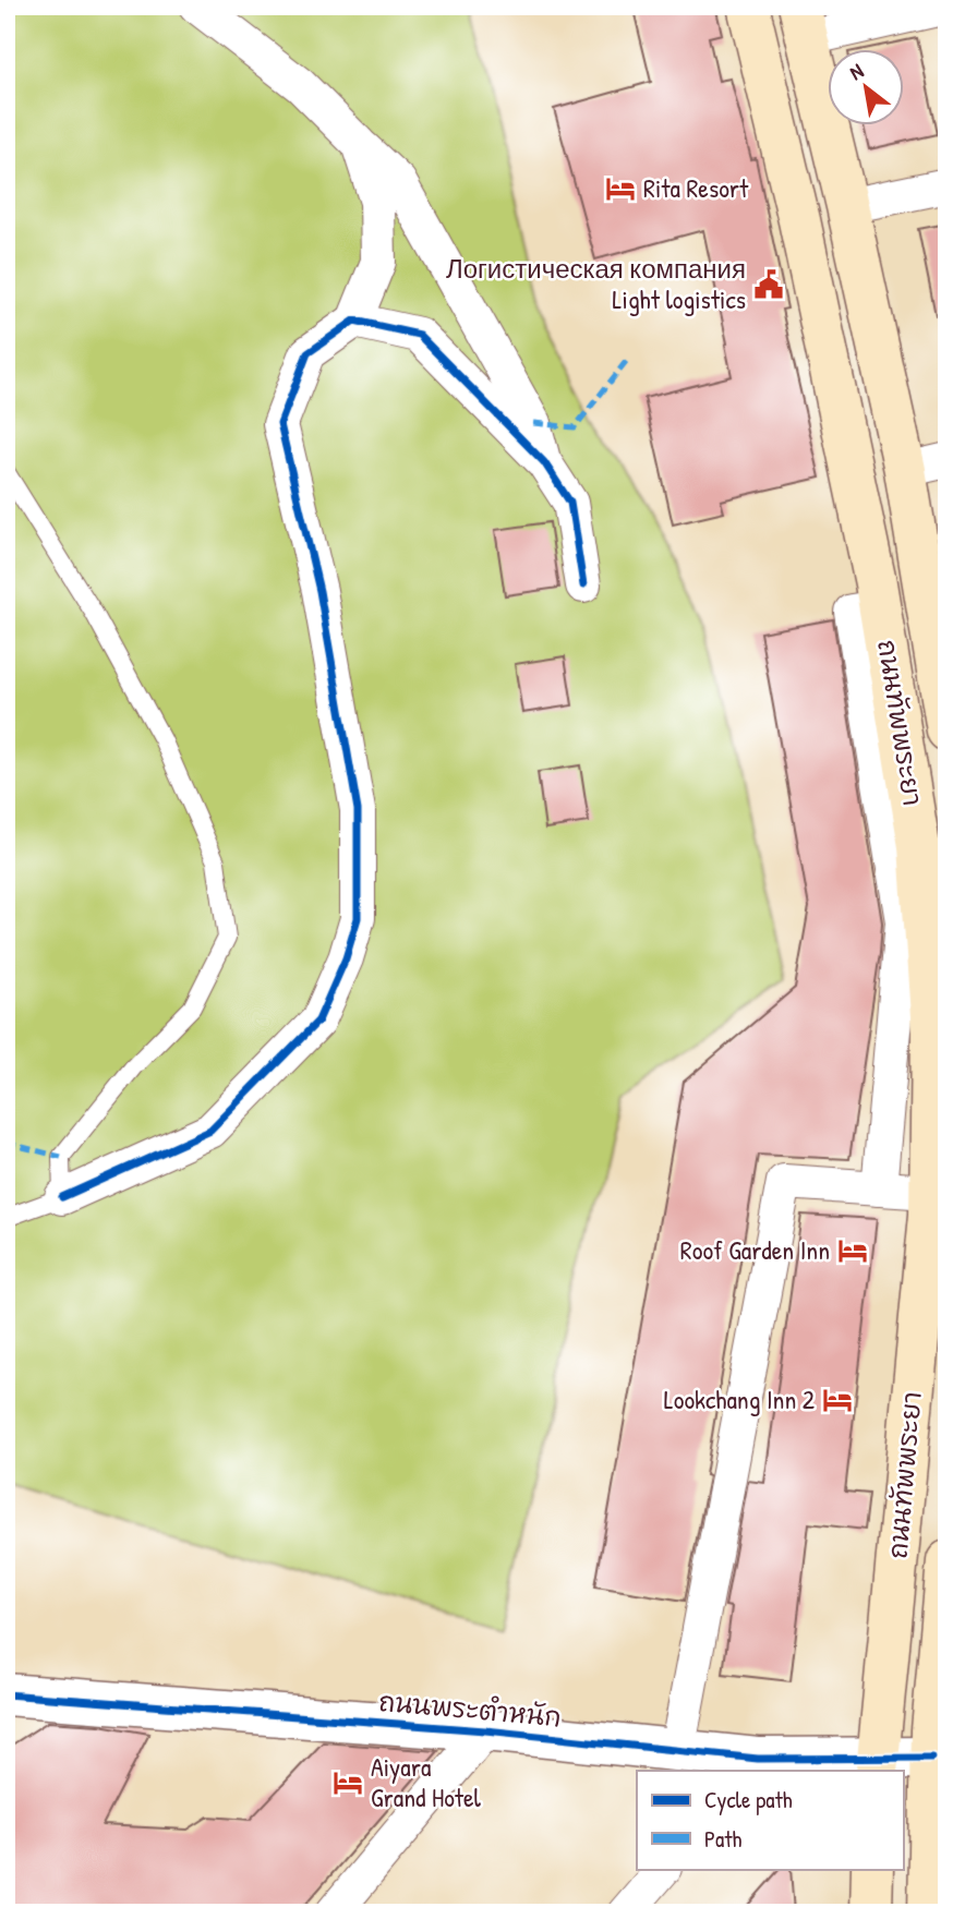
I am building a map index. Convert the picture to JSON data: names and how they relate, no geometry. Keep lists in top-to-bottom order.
{
  "streets": {
    "main road": ["ถนนทัพพระยา"],
    "street": ["ถนนพระตำหนัก"]
  },
  "crossings": [
    ["ถนนทัพพระยา", "ถนนพระตำหนัก"]
  ],
  "places": {
    "hotel": [
      "Rita Resort",
      "Roof Garden Inn",
      "Lookchang Inn 2",
      "Aiyara Grand Hotel"
    ],
    "public building": ["Логистическая компания Light logistics"]
  },
  "legend": ["Cycle path", "Path"],
  "north": "top left"
}
